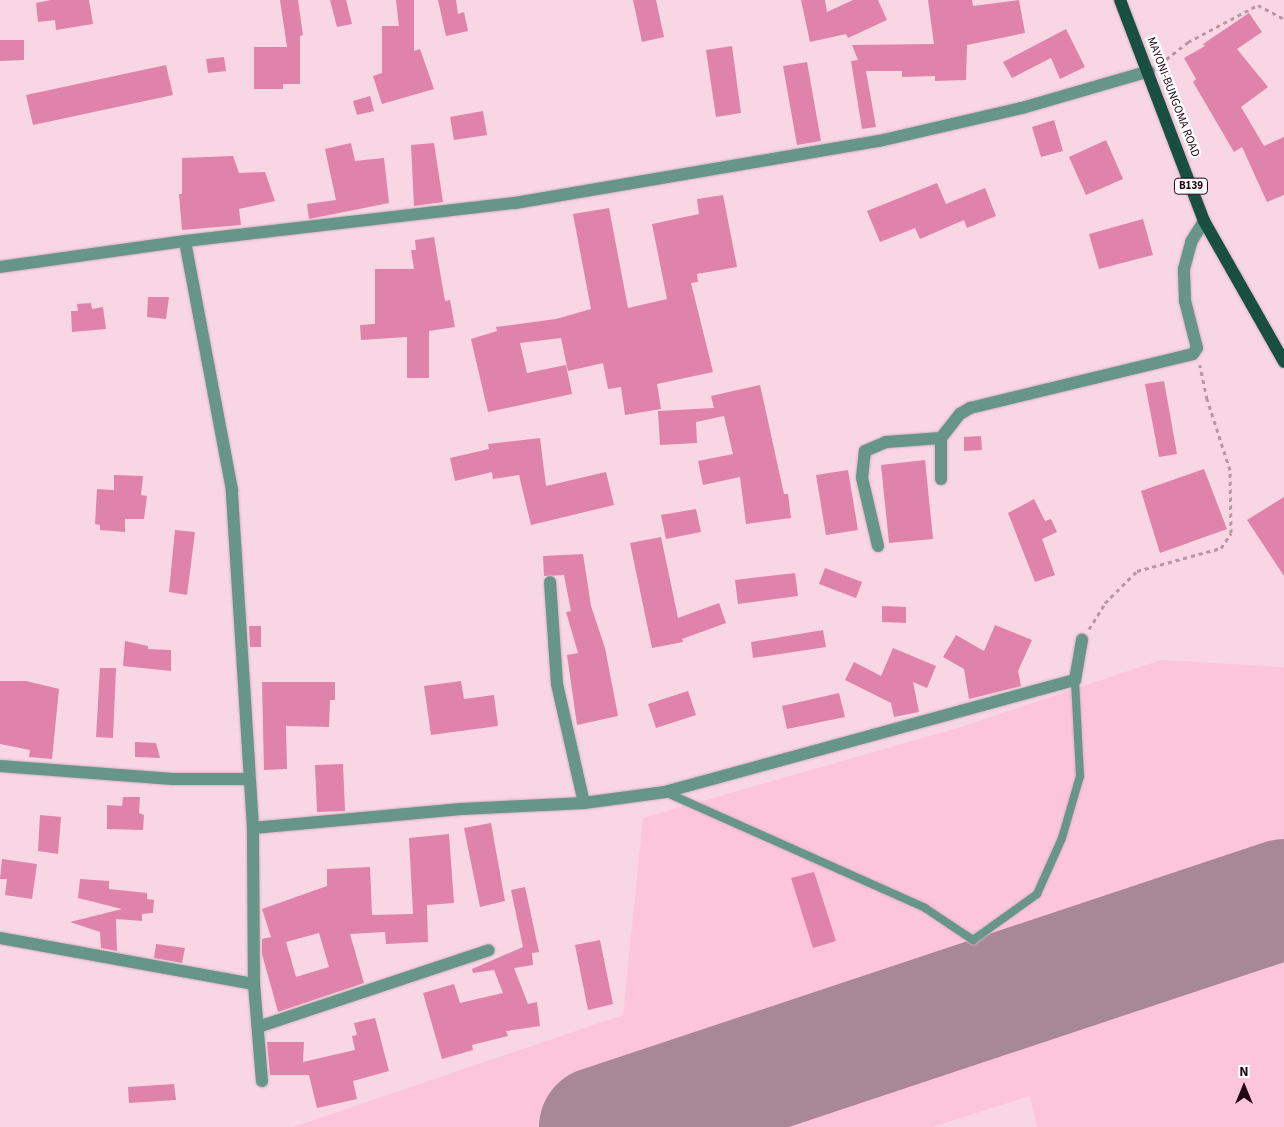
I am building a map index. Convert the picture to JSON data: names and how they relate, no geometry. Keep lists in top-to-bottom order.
{
  "streets": {
    "main road": ["MAYONI-BUNGOMA ROAD", "B139"]
  },
  "north": "top"
}
